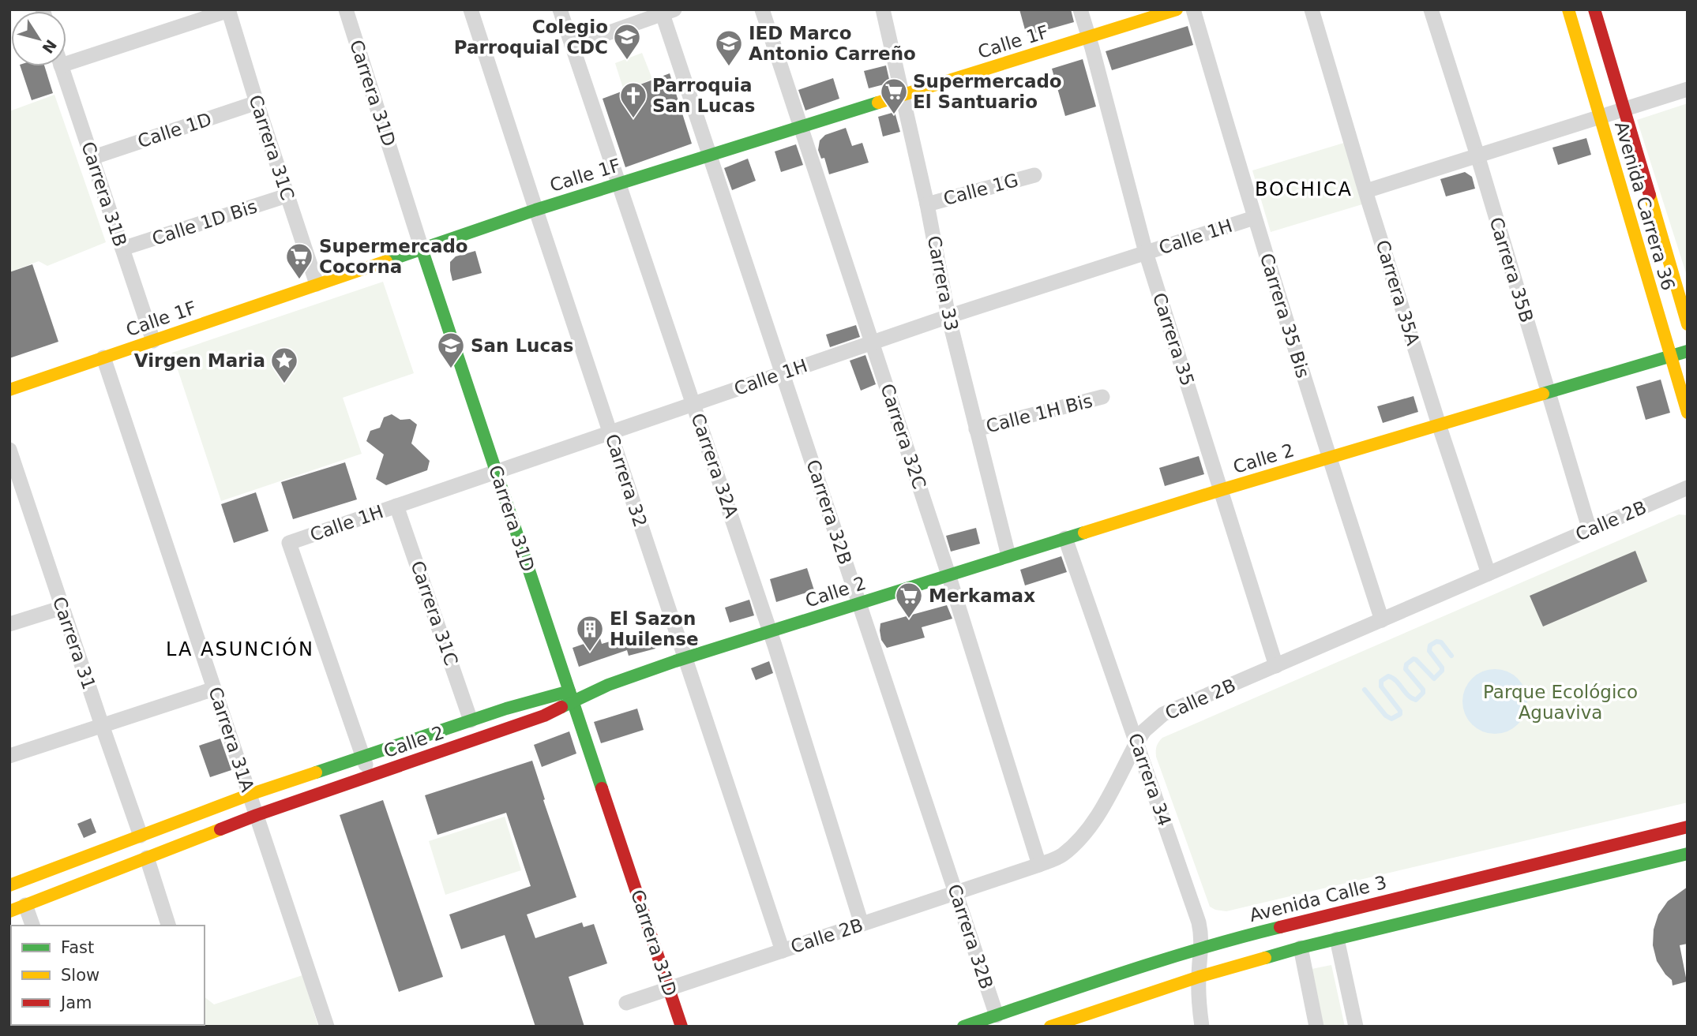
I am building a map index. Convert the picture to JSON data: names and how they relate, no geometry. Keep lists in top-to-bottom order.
{
  "streets": {
    "street": [
      "Calle 1F",
      "Carrera 31D",
      "Calle 1D",
      "Carrera 31C",
      "Calle 1G",
      "Carrera 31B",
      "Avenida Carrera 36",
      "Calle 1D Bis",
      "Calle 1H",
      "Carrera 35B",
      "Carrera 33",
      "Carrera 35A",
      "Carrera 35 Bis",
      "Carrera 35",
      "Calle 1H Bis",
      "Carrera 32C",
      "Calle 2",
      "Carrera 32A",
      "Carrera 32",
      "Carrera 32B",
      "Calle 2B",
      "Carrera 31",
      "Carrera 31A",
      "Carrera 34",
      "Avenida Calle 3"
    ]
  },
  "crossings": [
    ["Calle 1F", "Carrera 31D"],
    ["Calle 1F", "Carrera 31C"],
    ["Calle 1F", "Carrera 31B"],
    ["Calle 1F", "Carrera 33"],
    ["Calle 1F", "Carrera 35"],
    ["Calle 1F", "Carrera 32C"],
    ["Calle 1F", "Carrera 32A"],
    ["Calle 1F", "Carrera 32"],
    ["Calle 1F", "Carrera 32B"],
    ["Calle 1F", "Carrera 31A"],
    ["Carrera 31D", "Calle 1H"],
    ["Carrera 31D", "Calle 2"],
    ["Carrera 31D", "Calle 2B"],
    ["Calle 1D", "Carrera 31C"],
    ["Calle 1D", "Carrera 31B"],
    ["Carrera 31C", "Calle 1D Bis"],
    ["Carrera 31C", "Calle 1H"],
    ["Carrera 31C", "Calle 2"],
    ["Calle 1G", "Carrera 33"],
    ["Carrera 31B", "Calle 1D Bis"],
    ["Avenida Carrera 36", "Calle 2"],
    ["Calle 1H", "Carrera 33"],
    ["Calle 1H", "Carrera 35 Bis"],
    ["Calle 1H", "Carrera 35"],
    ["Calle 1H", "Carrera 32C"],
    ["Calle 1H", "Calle 2"],
    ["Calle 1H", "Carrera 32A"],
    ["Calle 1H", "Carrera 32"],
    ["Calle 1H", "Carrera 32B"],
    ["Carrera 35B", "Calle 2"],
    ["Carrera 35B", "Calle 2B"],
    ["Carrera 33", "Calle 1H Bis"],
    ["Carrera 33", "Calle 2"],
    ["Carrera 35A", "Calle 2"],
    ["Carrera 35A", "Calle 2B"],
    ["Carrera 35 Bis", "Calle 2"],
    ["Carrera 35 Bis", "Calle 2B"],
    ["Carrera 35", "Calle 2"],
    ["Carrera 35", "Calle 2B"],
    ["Carrera 32C", "Calle 2"],
    ["Carrera 32C", "Calle 2B"],
    ["Calle 2", "Carrera 32A"],
    ["Calle 2", "Carrera 32"],
    ["Calle 2", "Carrera 32B"],
    ["Calle 2", "Carrera 31"],
    ["Calle 2", "Carrera 31A"],
    ["Calle 2", "Carrera 34"],
    ["Carrera 32A", "Calle 2B"],
    ["Carrera 32", "Calle 2B"],
    ["Carrera 32B", "Calle 2B"],
    ["Carrera 32B", "Avenida Calle 3"],
    ["Calle 2B", "Carrera 34"],
    ["Carrera 34", "Avenida Calle 3"]
  ],
  "districts": ["BOCHICA", "LA ASUNCIÓN"],
  "parks": ["Parque Ecológico Aguaviva"],
  "places": {
    "school or university": ["Colegio Parroquial CDC", "IED Marco Antonio Carreño", "San Lucas"],
    "supermarket": ["Supermercado El Santuario", "Supermercado Cocorna", "Merkamax"],
    "church": ["Parroquia San Lucas"],
    "place": ["Virgen Maria"],
    "building": ["El Sazon Huilense"]
  },
  "legend": ["Fast", "Slow", "Jam"],
  "north": "bottom right"
}
